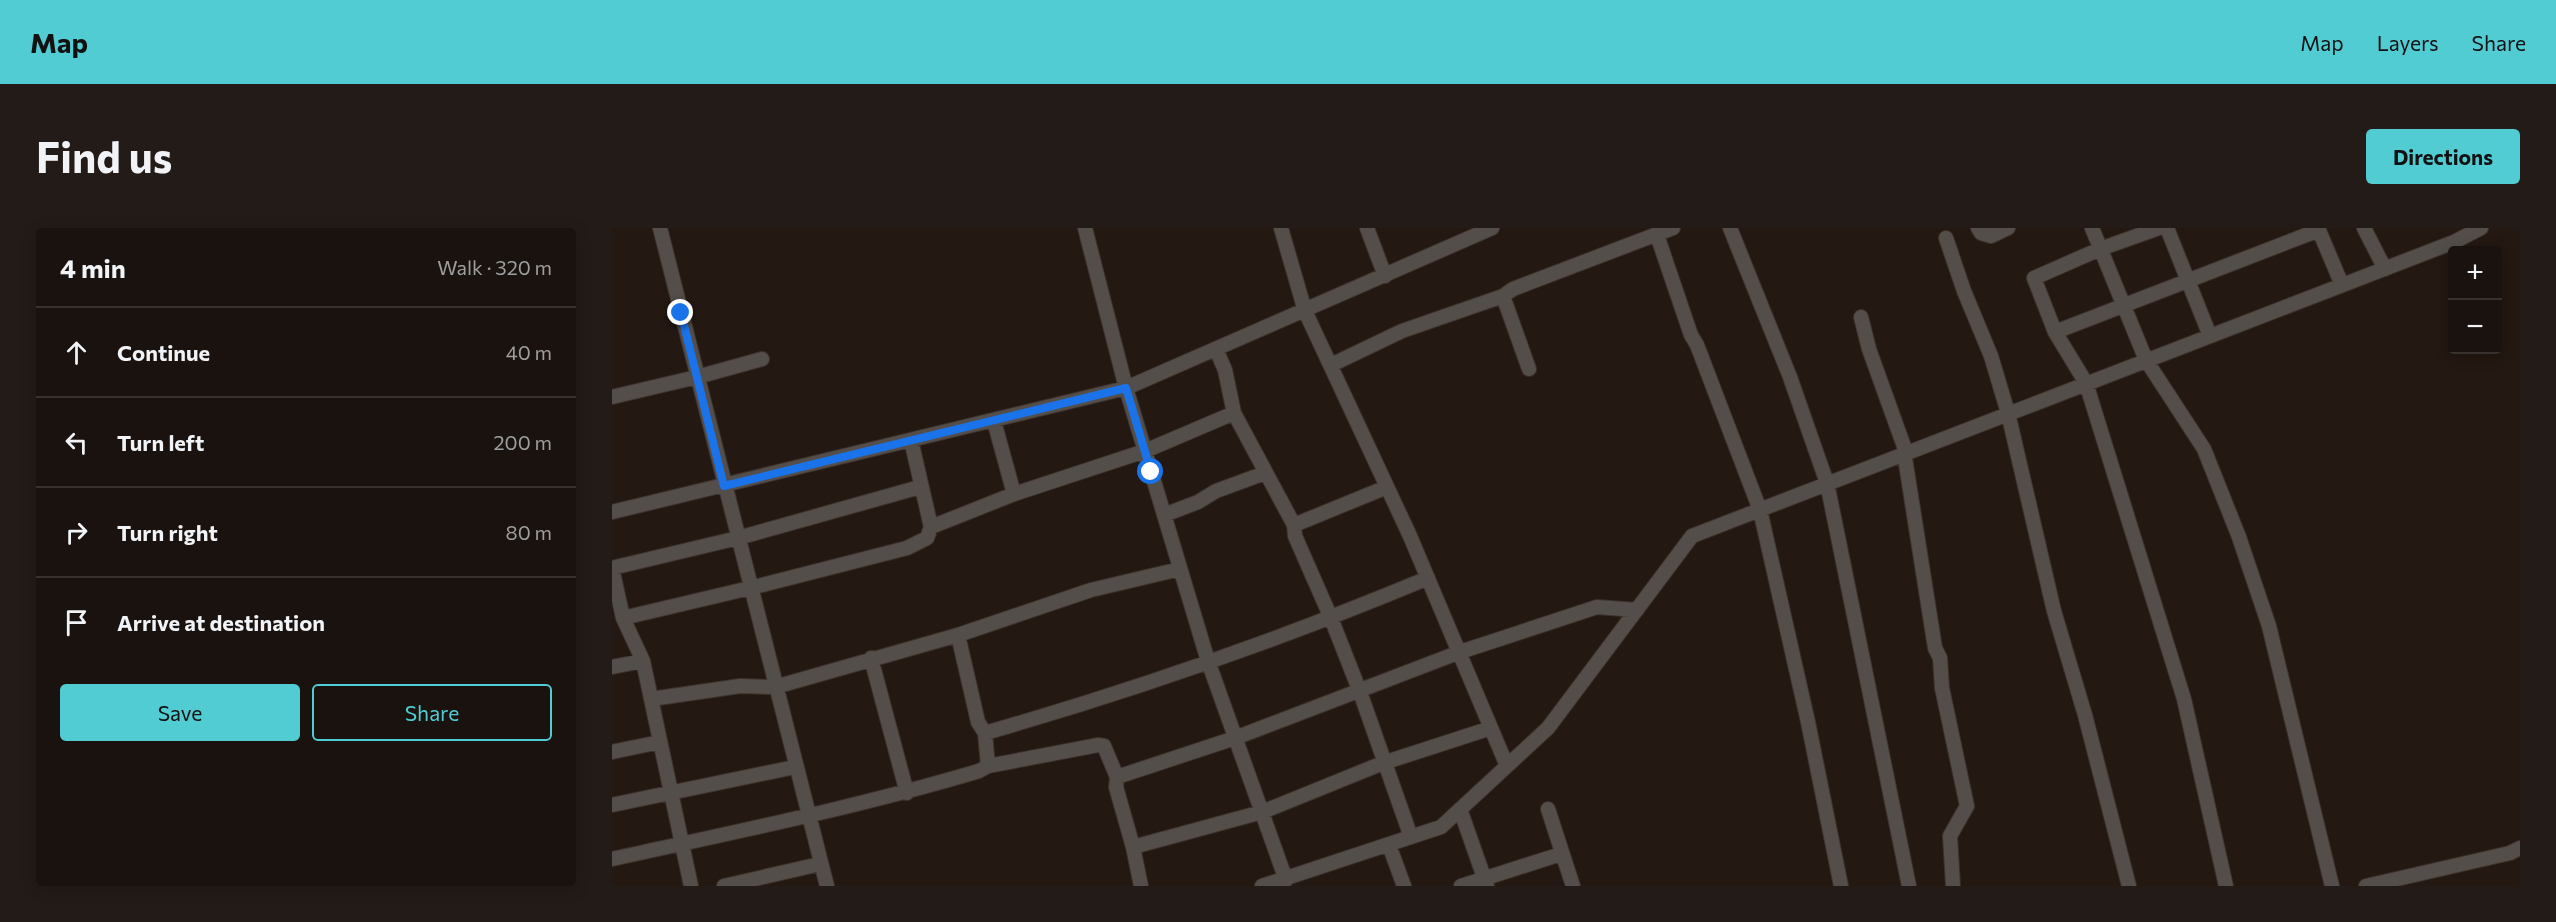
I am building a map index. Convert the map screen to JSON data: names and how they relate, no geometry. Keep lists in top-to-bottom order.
{
  "page": {
    "header": "Map",
    "nav": ["Map", "Layers", "Share"],
    "buttons": [
      "Directions",
      ["Save", "Share"]
    ],
    "title": "Find us",
    "heading": ["4 min", "Walk · 320 m"],
    "map_buttons": ["+", "−"],
    "list": [
      ["Continue", "40 m"],
      ["Turn left", "200 m"],
      ["Turn right", "80 m"],
      "Arrive at destination"
    ]
  }
}
